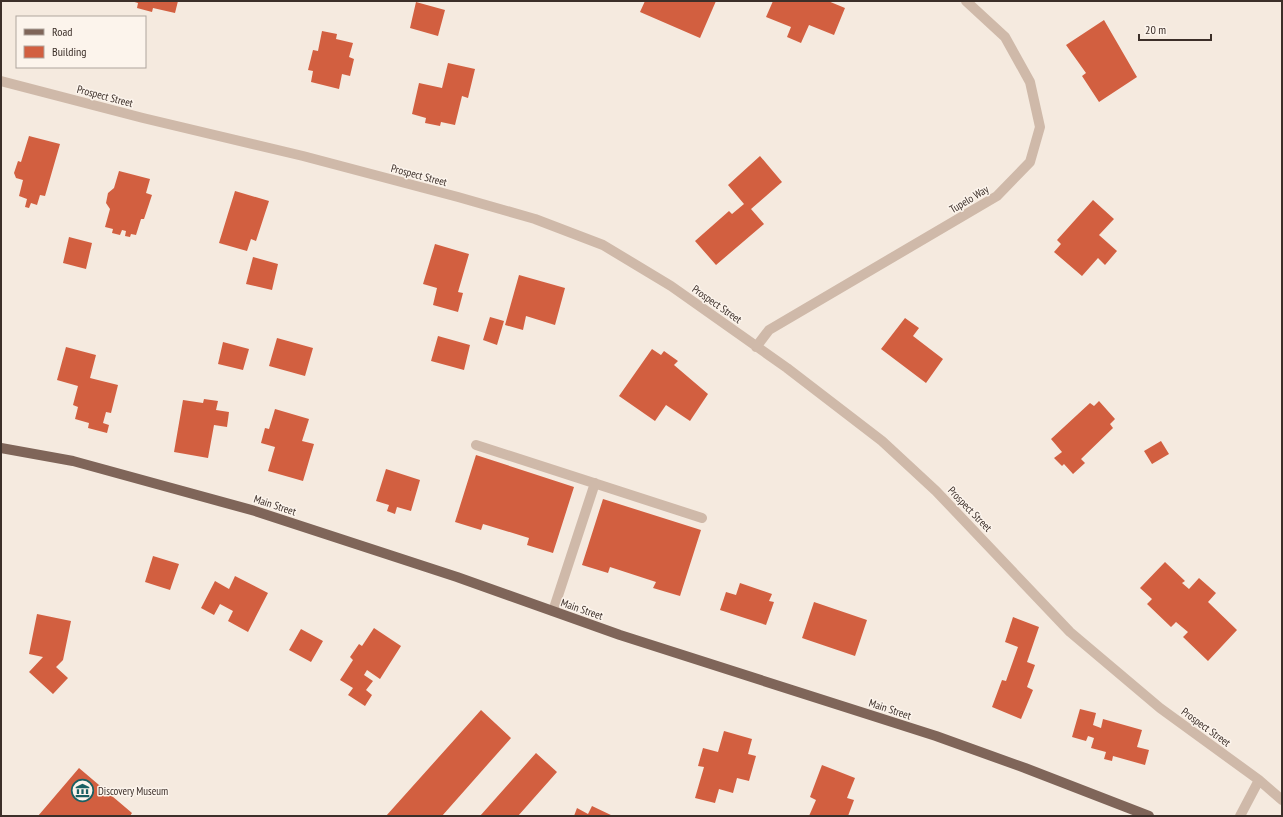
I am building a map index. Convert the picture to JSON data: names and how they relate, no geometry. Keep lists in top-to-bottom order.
{
  "streets": {
    "main road": ["Main Street"],
    "street": ["Prospect Street", "Tupelo Way"]
  },
  "crossings": [
    ["Prospect Street", "Tupelo Way"]
  ],
  "places": {
    "museum": ["Discovery Museum"]
  },
  "legend": ["Road", "Building"],
  "scale_bar": "20 m"
}
